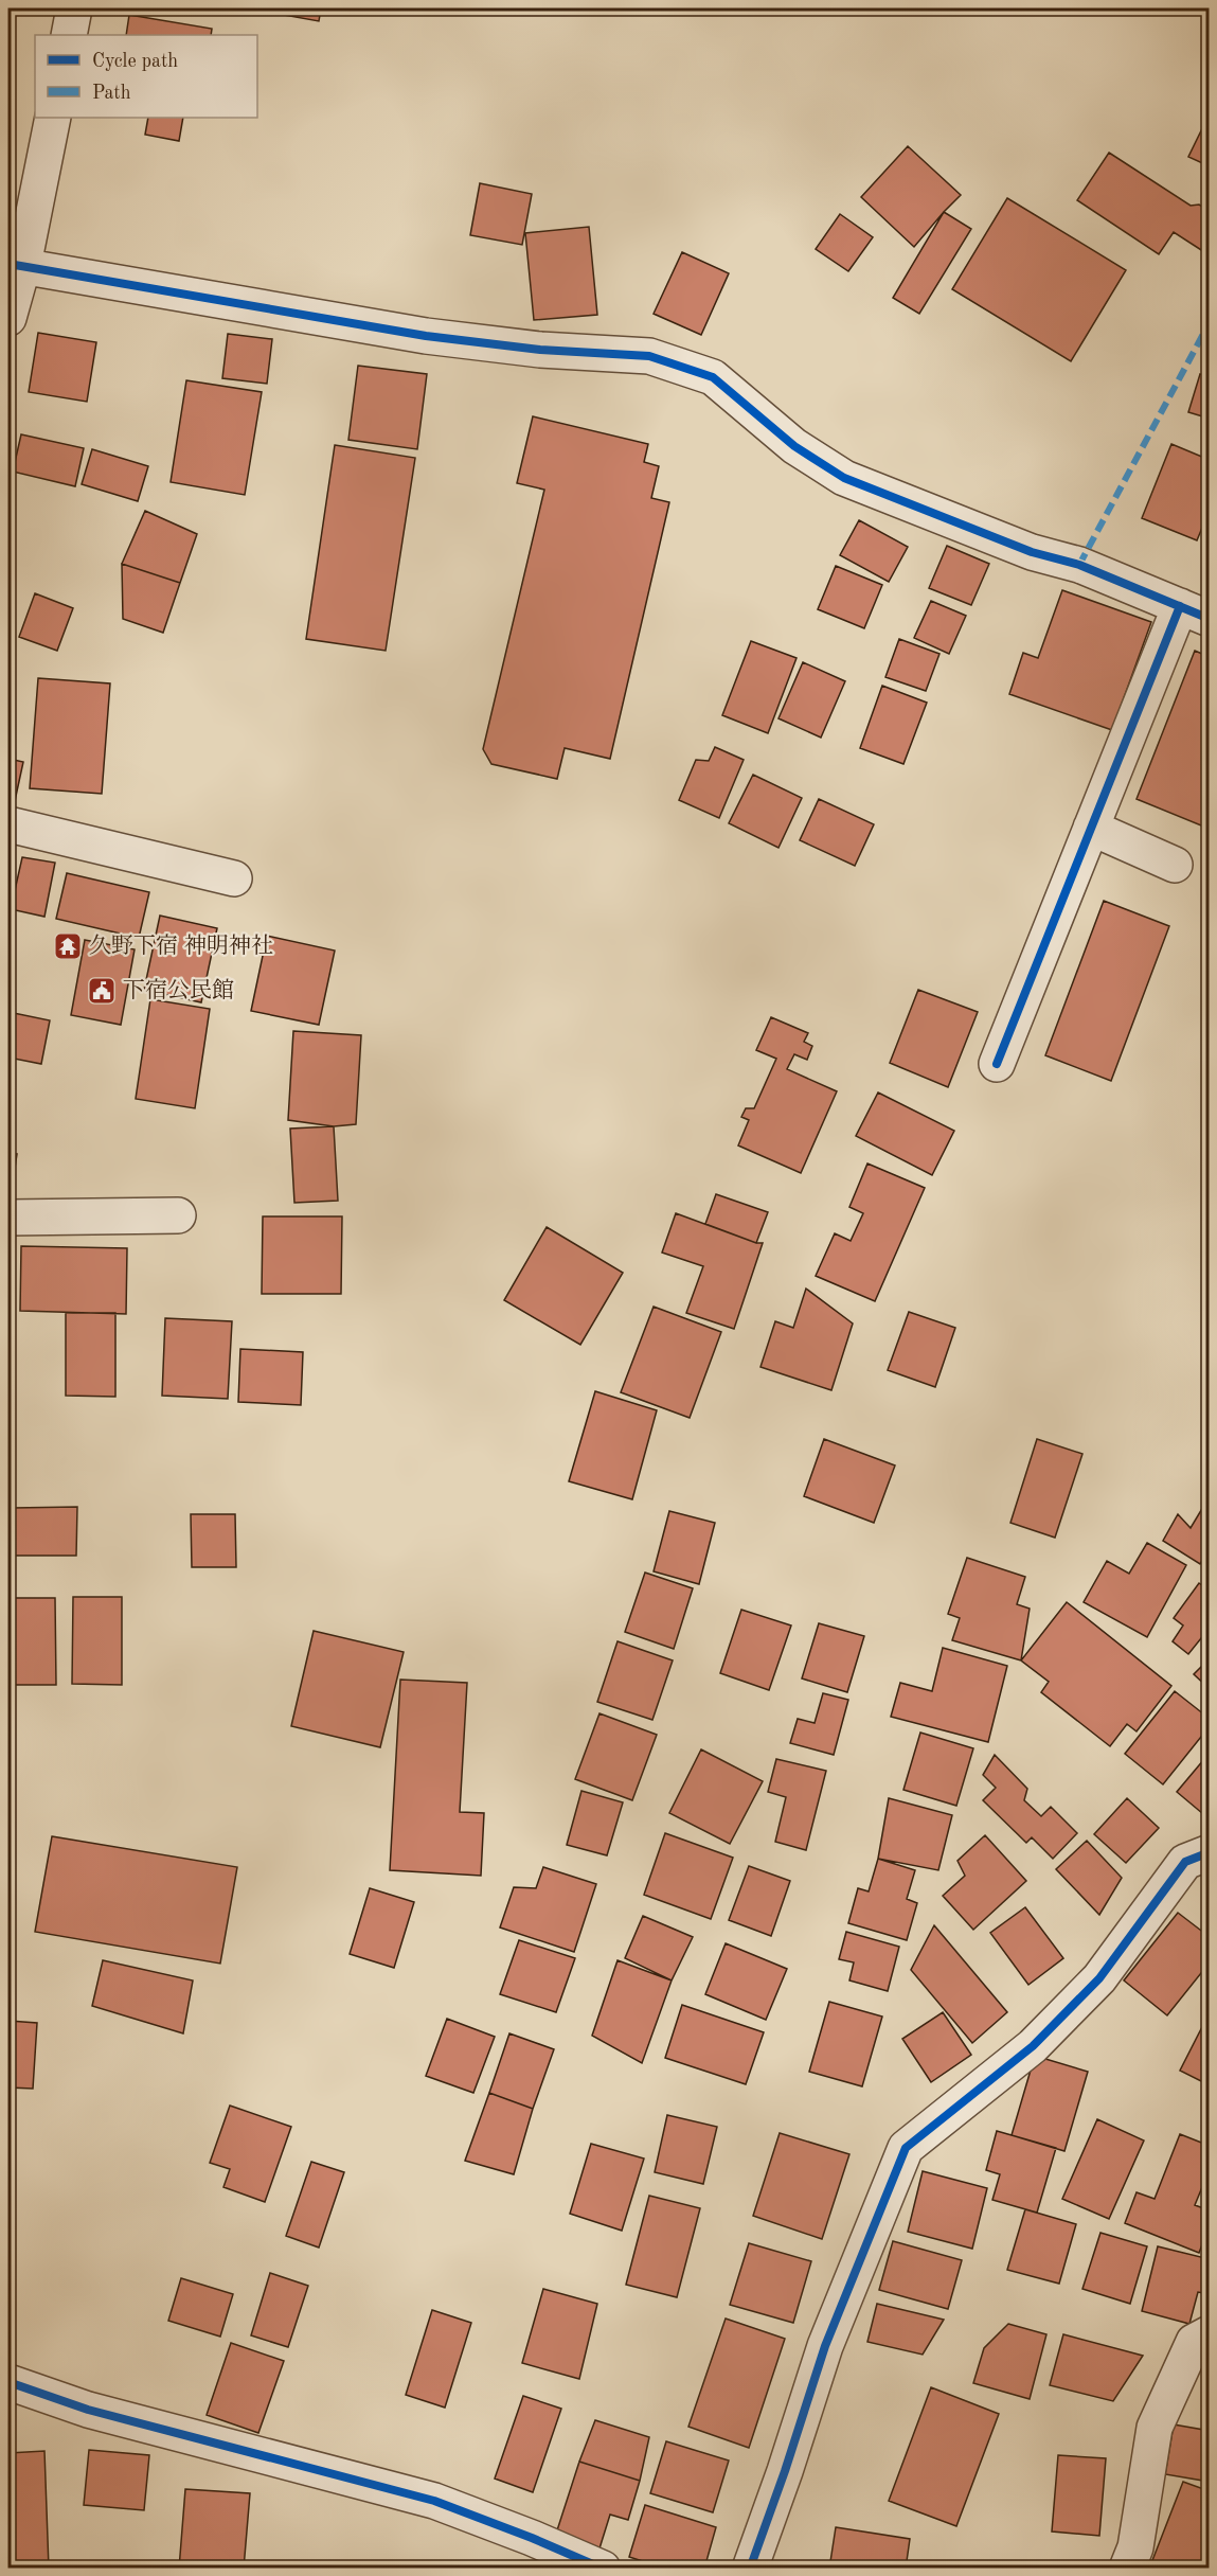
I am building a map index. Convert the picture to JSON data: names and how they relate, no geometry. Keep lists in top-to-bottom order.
{
  "places": {
    "temple": ["久野下宿 神明神社"],
    "public building": ["下宿公民館"]
  },
  "legend": ["Cycle path", "Path"]
}
